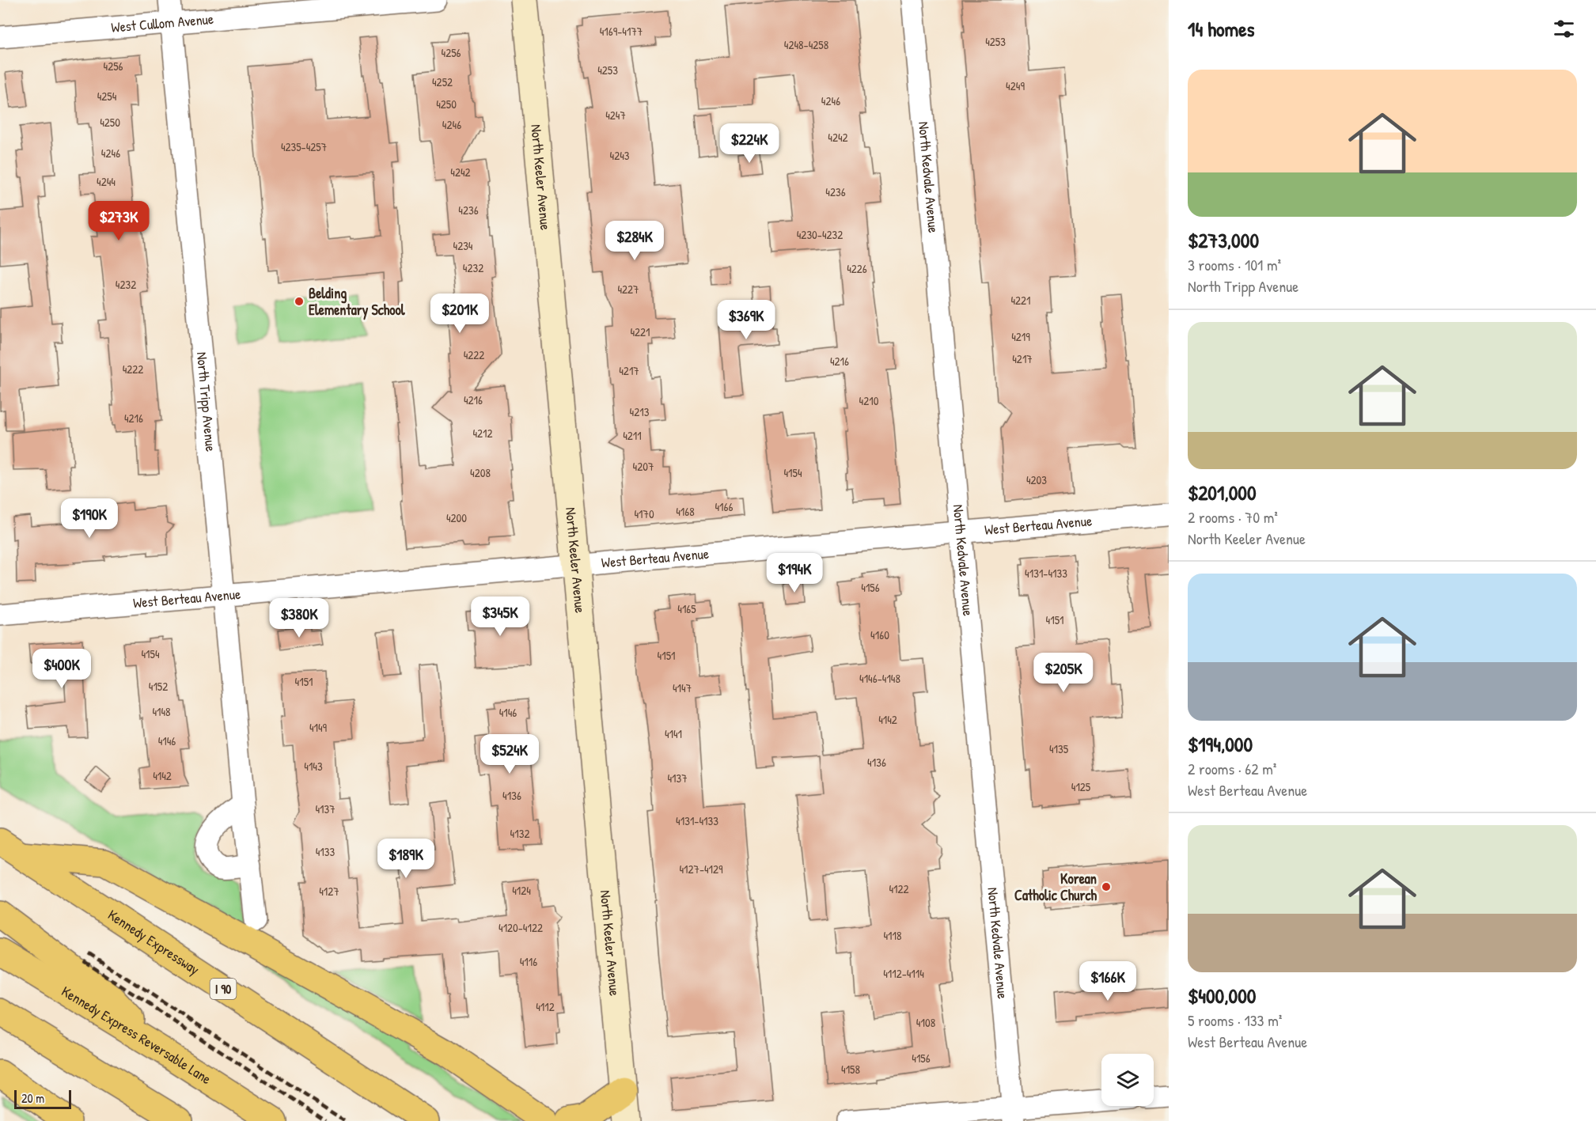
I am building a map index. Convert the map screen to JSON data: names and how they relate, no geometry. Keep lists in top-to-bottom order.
{
  "streets": {
    "highway": ["Kennedy Expressway", "I 90", "Kennedy Express Reversable Lane"],
    "street": [
      "West Cullom Avenue",
      "North Kedvale Avenue",
      "North Keeler Avenue",
      "North Tripp Avenue",
      "West Berteau Avenue"
    ]
  },
  "crossings": [
    ["West Cullom Avenue", "North Tripp Avenue"],
    ["North Kedvale Avenue", "West Berteau Avenue"],
    ["North Keeler Avenue", "West Berteau Avenue"],
    ["North Tripp Avenue", "West Berteau Avenue"]
  ],
  "places": ["Belding Elementary School", "Korean Catholic Church"],
  "house_numbers": [
    "4169-4177",
    "4253",
    "4248-4258",
    "4256",
    "4256",
    "4253",
    "4252",
    "4249",
    "4254",
    "4246",
    "4250",
    "4247",
    "4250",
    "4246",
    "4242",
    "4235-4257",
    "4246",
    "4243",
    "4242",
    "4244",
    "4236",
    "4236",
    "4230-4232",
    "4234",
    "4232",
    "4226",
    "4232",
    "4227",
    "4221",
    "4221",
    "4219",
    "4222",
    "4217",
    "4216",
    "4222",
    "4217",
    "4216",
    "4210",
    "4213",
    "4216",
    "4212",
    "4211",
    "4207",
    "4208",
    "4154",
    "4203",
    "4166",
    "4168",
    "4170",
    "4200",
    "4131-4133",
    "4156",
    "4165",
    "4151",
    "4160",
    "4154",
    "4151",
    "4146-4148",
    "4151",
    "4152",
    "4147",
    "4148",
    "4146",
    "4142",
    "4149",
    "4141",
    "4146",
    "4135",
    "4136",
    "4143",
    "4142",
    "4137",
    "4125",
    "4136",
    "4137",
    "4131-4133",
    "4132",
    "4133",
    "4127-4129",
    "4122",
    "4124",
    "4127",
    "4120-4122",
    "4118",
    "4116",
    "4112-4114",
    "4112",
    "4108",
    "4156",
    "4158"
  ],
  "scale_bar": "20 m",
  "page": {
    "heading": "14 homes",
    "list": [
      {
        "name": "$273,000",
        "note": "3 rooms · 101 m² · North Tripp Avenue"
      },
      {
        "name": "$201,000",
        "note": "2 rooms · 70 m² · North Keeler Avenue"
      },
      {
        "name": "$194,000",
        "note": "2 rooms · 62 m² · West Berteau Avenue"
      },
      {
        "name": "$400,000",
        "note": "5 rooms · 133 m² · West Berteau Avenue"
      }
    ],
    "price": [
      "$224K",
      "$273K",
      "$284K",
      "$201K",
      "$369K",
      "$190K",
      "$194K",
      "$345K",
      "$380K",
      "$400K",
      "$205K",
      "$524K",
      "$189K",
      "$166K"
    ],
    "scale": "20 m"
  }
}
